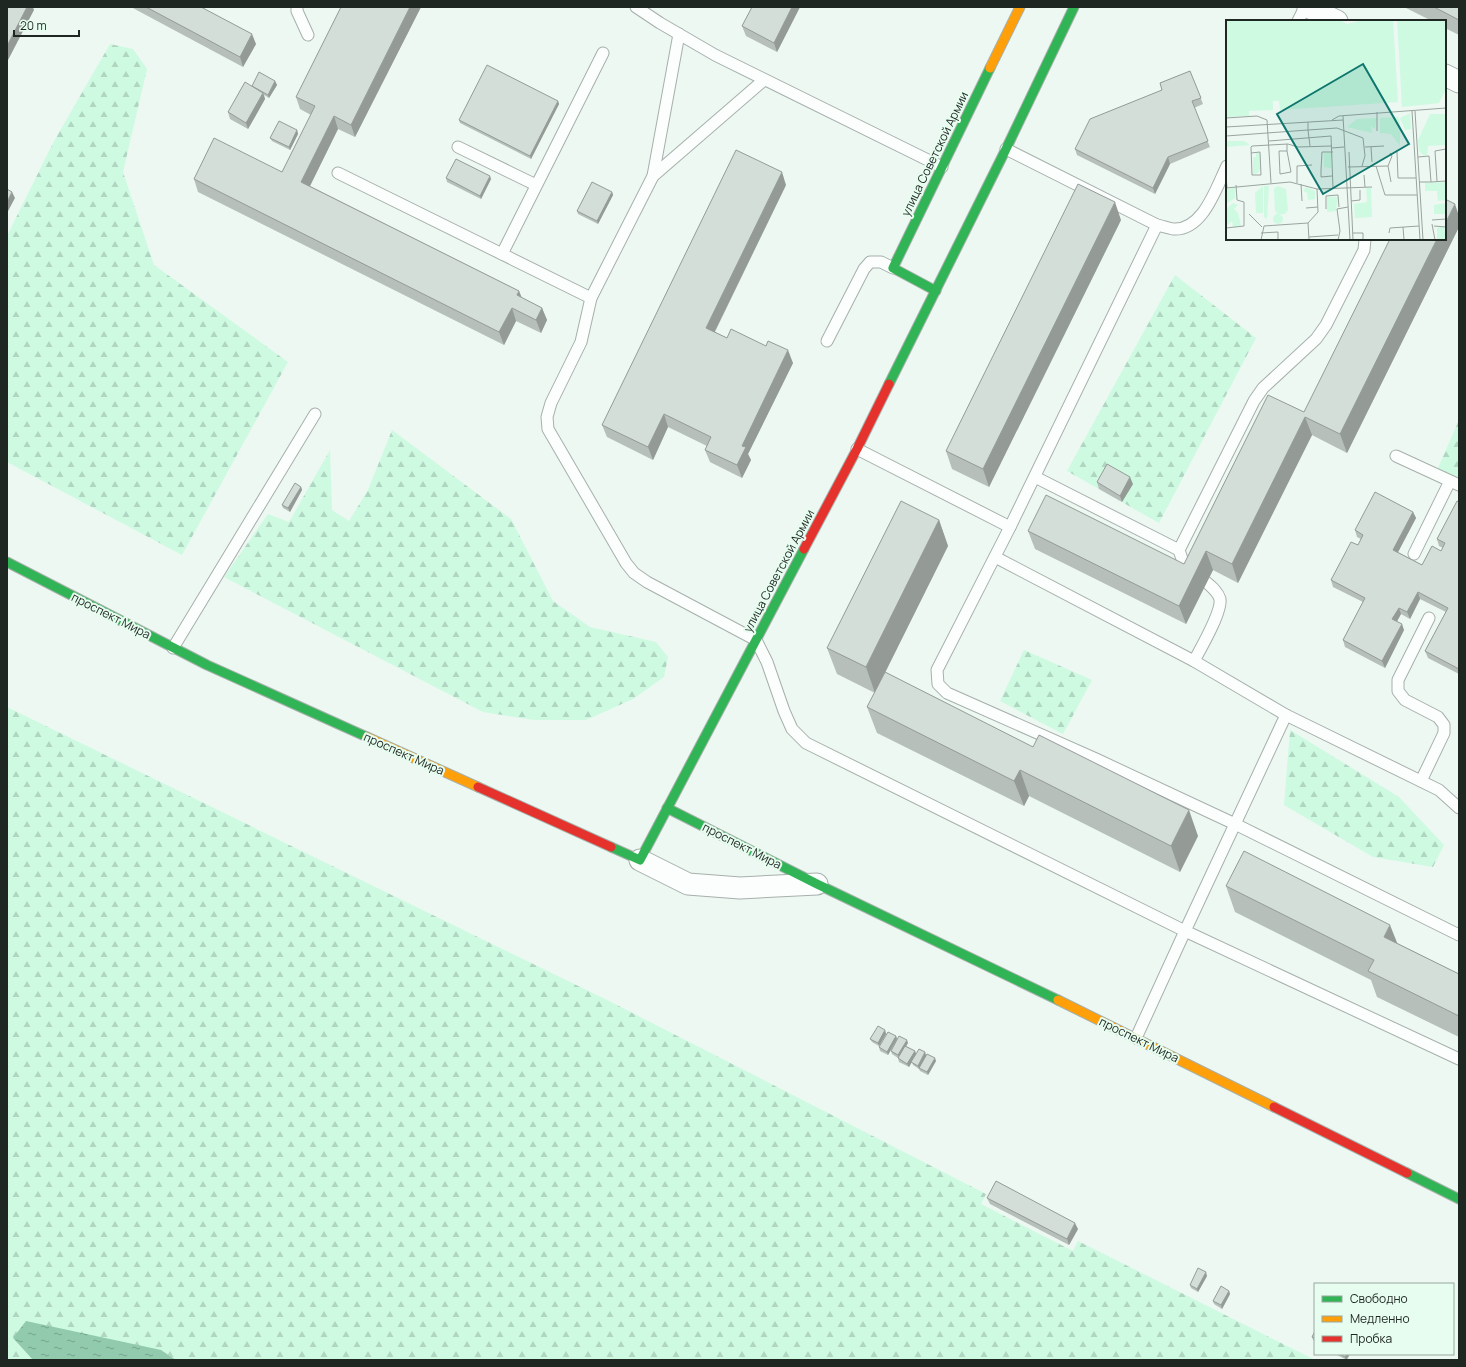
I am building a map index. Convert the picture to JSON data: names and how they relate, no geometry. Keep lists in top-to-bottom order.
{
  "streets": {
    "street": ["улица Советской Армии", "проспект Мира"]
  },
  "crossings": [
    ["улица Советской Армии", "проспект Мира"]
  ],
  "legend": ["Свободно", "Медленно", "Пробка"],
  "scale_bar": "20 m"
}
